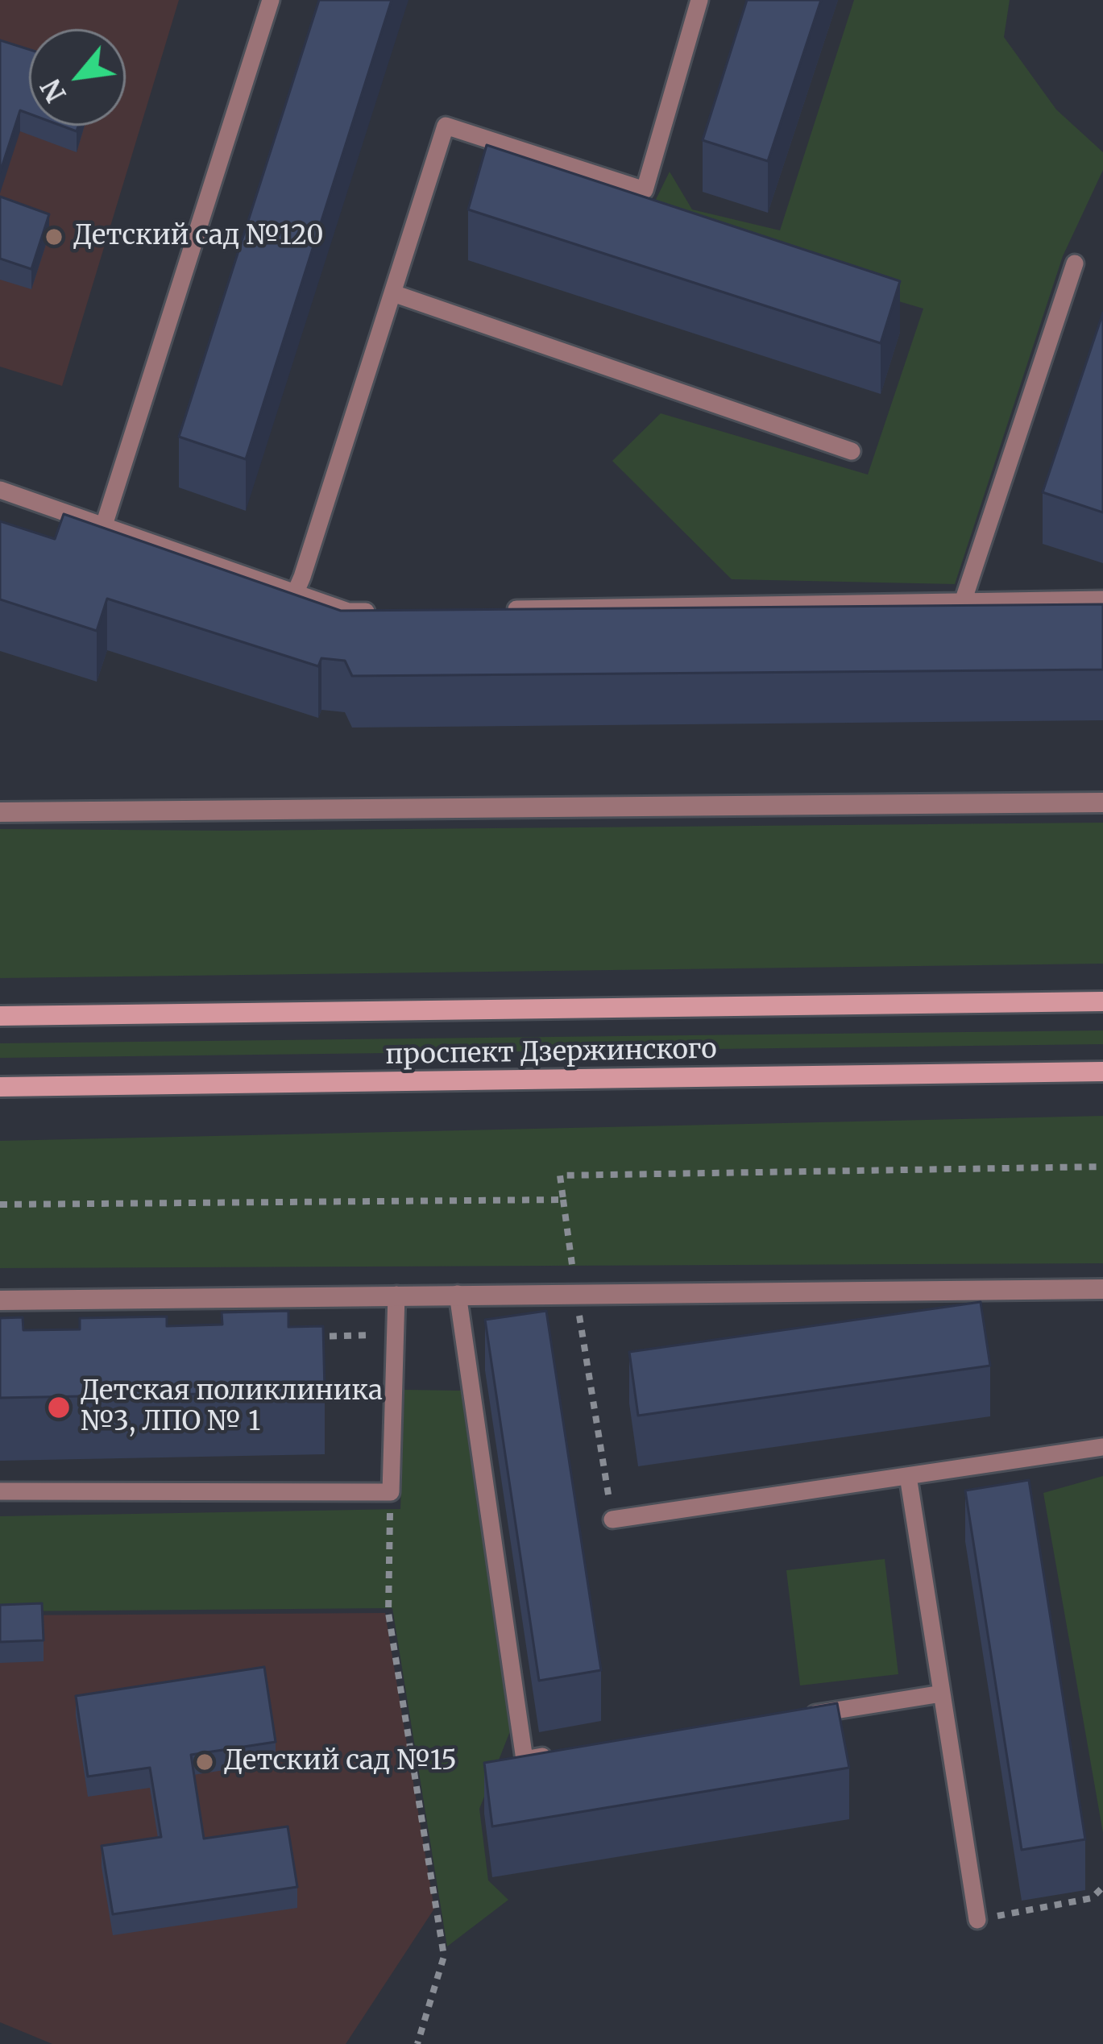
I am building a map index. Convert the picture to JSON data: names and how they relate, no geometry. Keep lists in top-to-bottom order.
{
  "streets": {
    "main road": ["проспект Дзержинского"]
  },
  "places": ["Детский сад №120", "Детская поликлиника №3, ЛПО № 1", "Детский сад №15"],
  "north": "bottom left"
}
